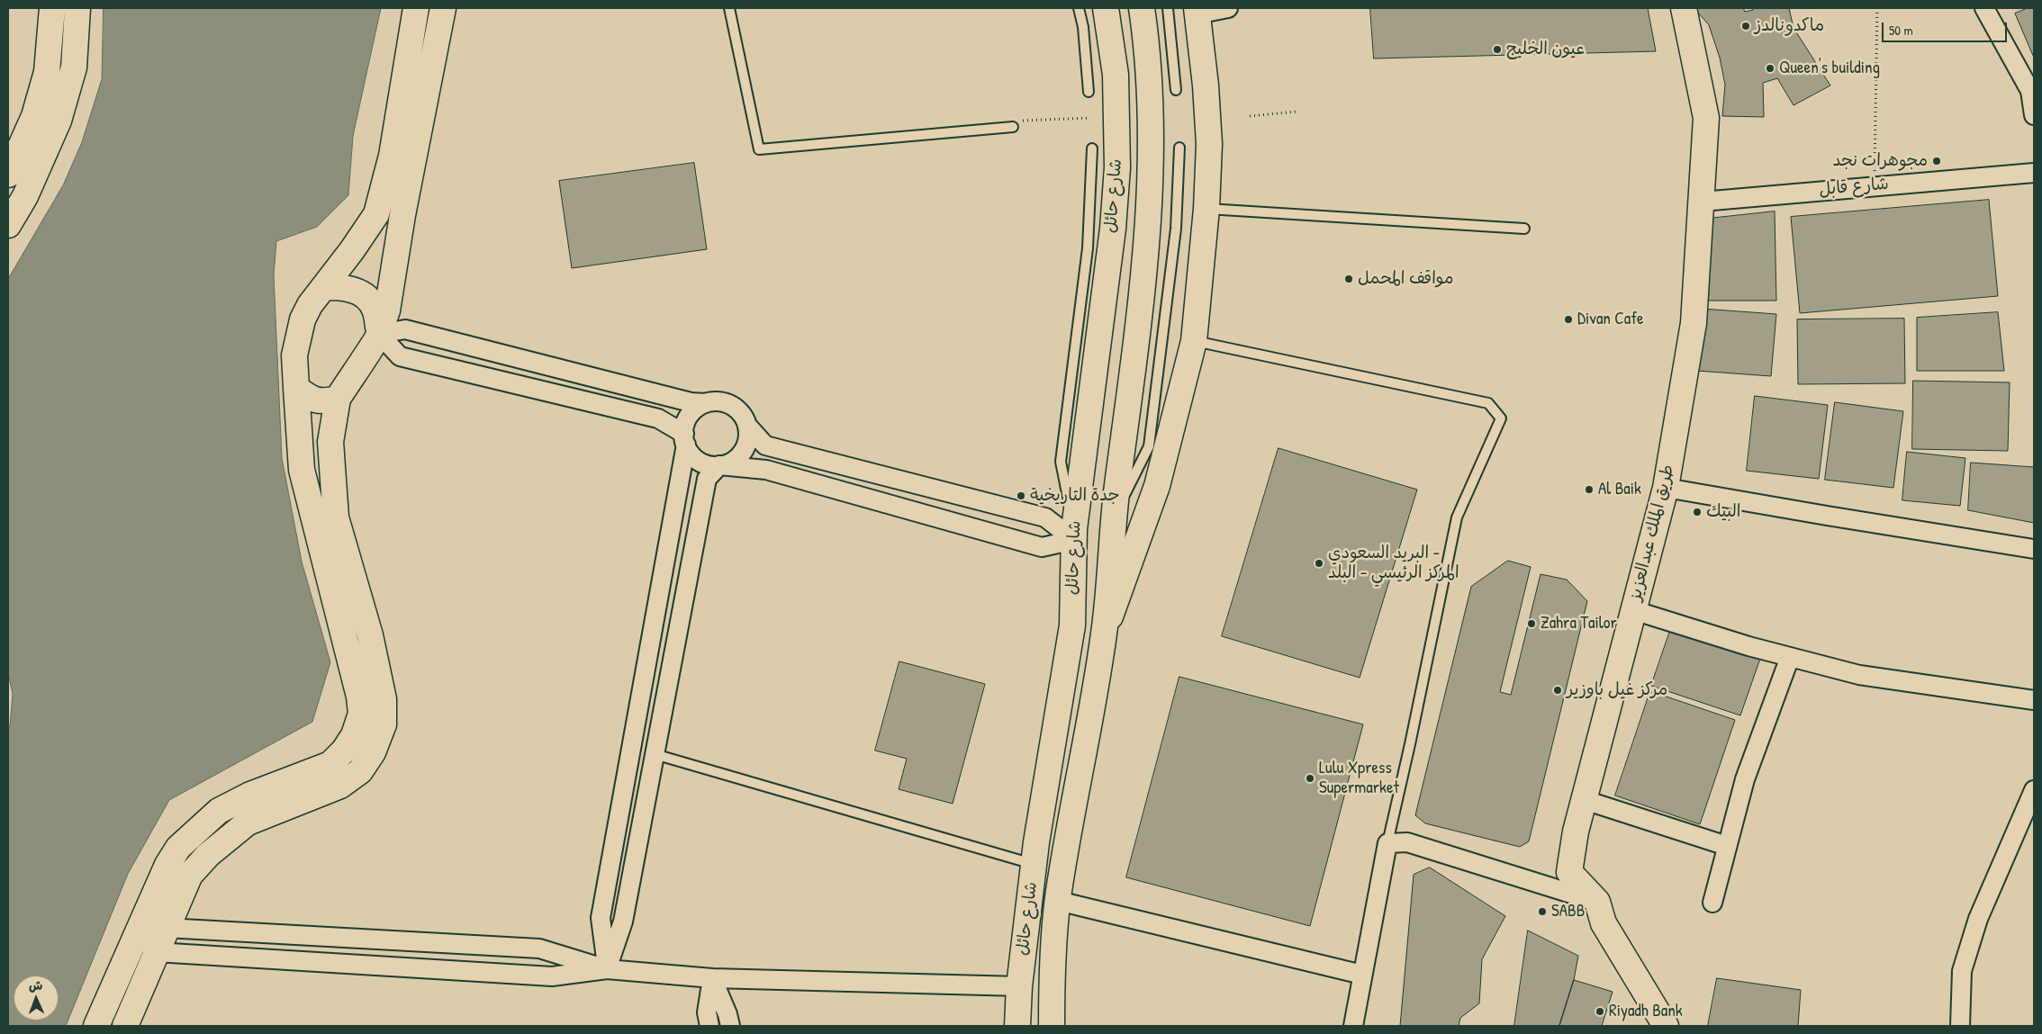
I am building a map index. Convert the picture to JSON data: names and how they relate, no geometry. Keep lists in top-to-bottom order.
{
  "streets": {
    "main road": ["شارع حائل", "طريق الملك عبدالعزيز"],
    "street": ["شارع قابل"]
  },
  "crossings": [
    ["شارع قابل", "طريق الملك عبدالعزيز"]
  ],
  "places": [
    "ماكدونالدز",
    "عيون الخليج",
    "Queen's building",
    "مجوهرات نجد",
    "مواقف المحمل",
    "Divan Cafe",
    "Al Baik",
    "جدة التاريخية",
    "البيك",
    "البريد السعودي - المركز الرئيسي - البلد",
    "Zahra Tailor",
    "مركز غيل باوزير",
    "Lulu Xpress Supermarket",
    "SABB",
    "Riyadh Bank"
  ],
  "scale_bar": "50 m",
  "north": "top"
}
